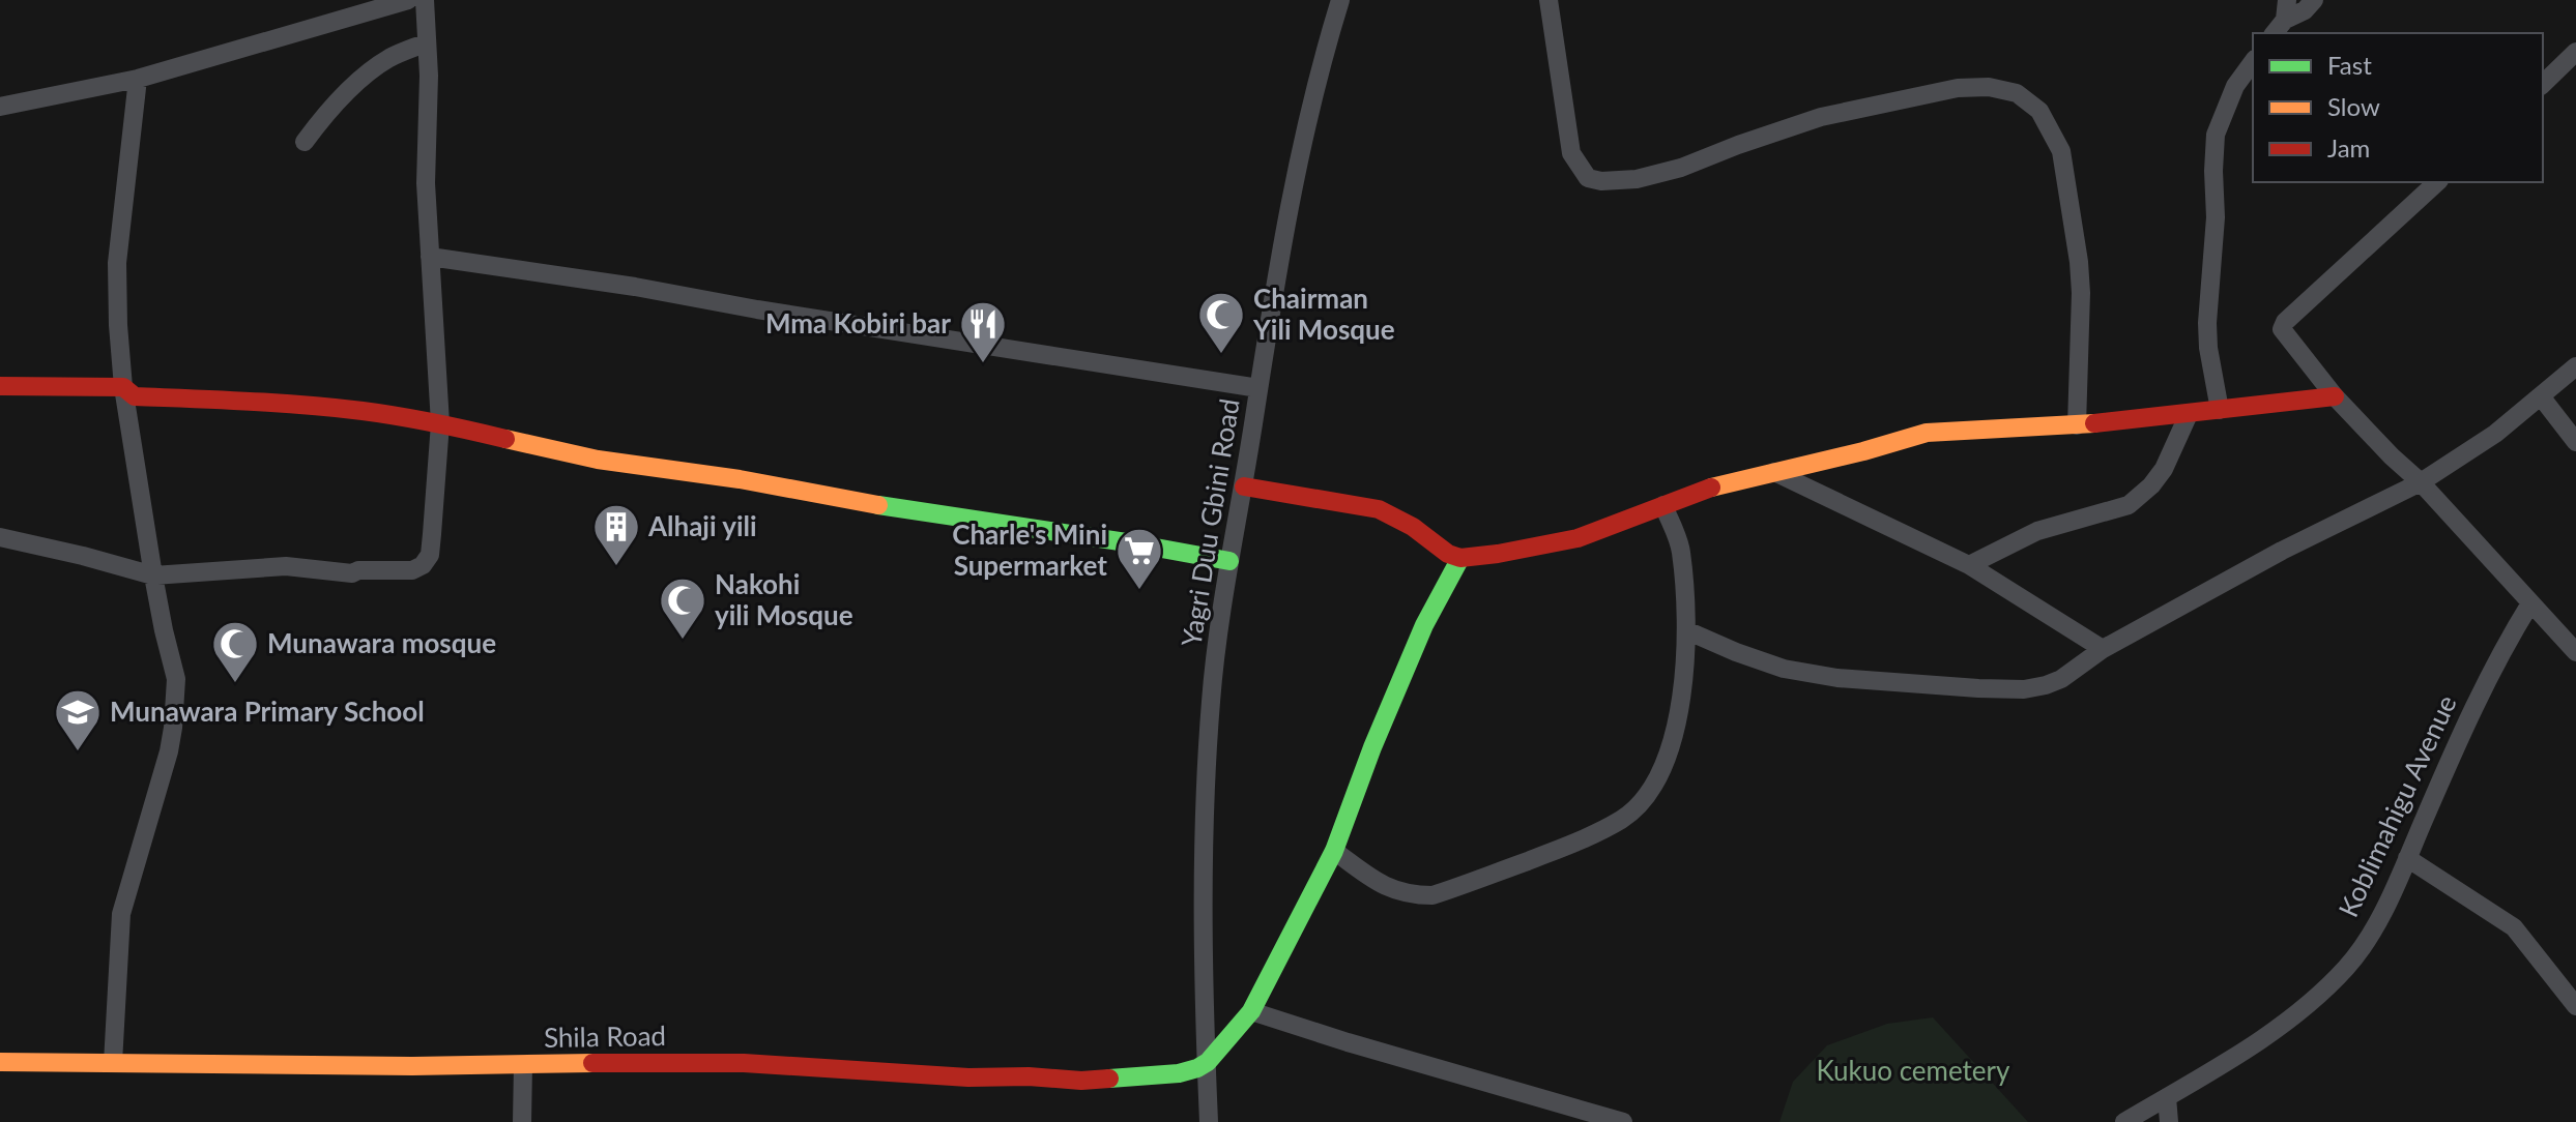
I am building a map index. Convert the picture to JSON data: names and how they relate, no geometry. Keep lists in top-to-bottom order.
{
  "streets": {
    "street": ["Yagri Duu Gbini Road", "Koblimahigu Avenue", "Shila Road"]
  },
  "crossings": [
    ["Yagri Duu Gbini Road", "Shila Road"]
  ],
  "parks": ["Kukuo cemetery"],
  "places": {
    "mosque": ["Chairman Yili Mosque", "Nakohi yili Mosque", "Munawara mosque"],
    "restaurant": ["Mma Kobiri bar"],
    "building": ["Alhaji yili"],
    "supermarket": ["Charle's Mini Supermarket"],
    "school or university": ["Munawara Primary School"]
  },
  "legend": ["Fast", "Slow", "Jam"]
}
